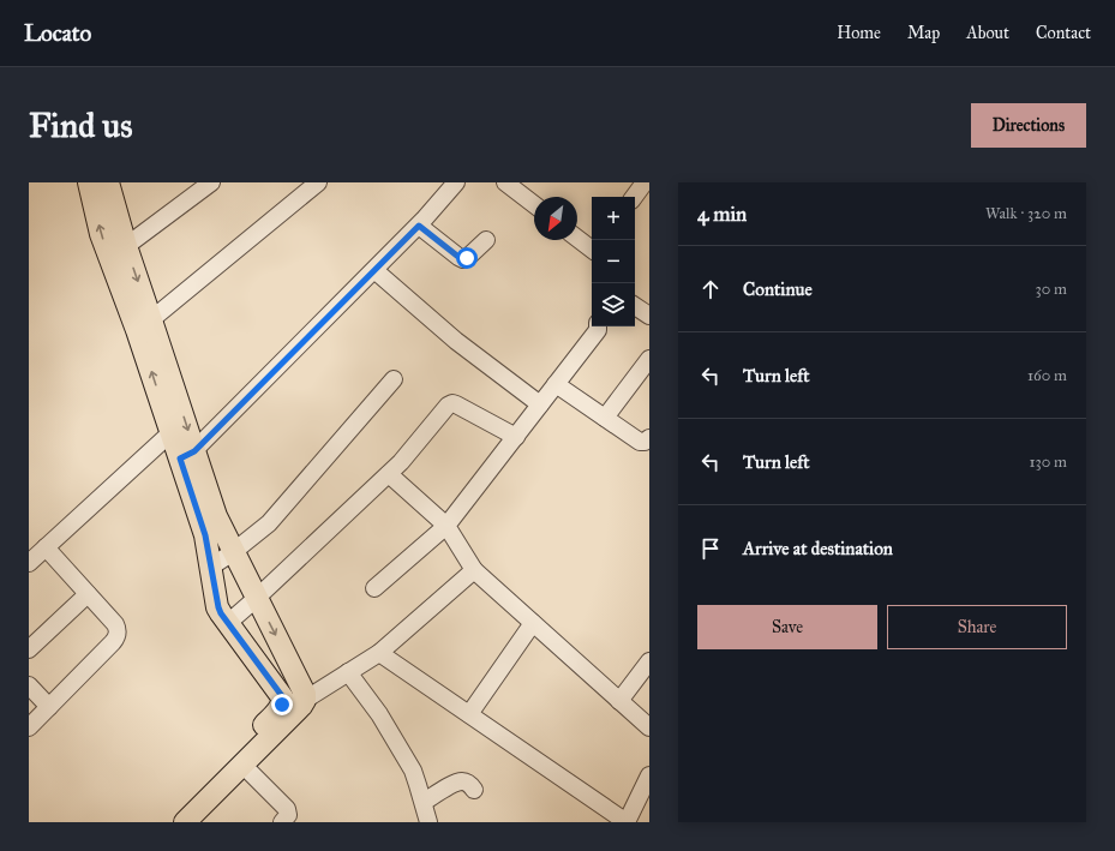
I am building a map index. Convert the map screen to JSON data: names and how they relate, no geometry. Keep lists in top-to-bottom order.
{
  "north": "bottom left",
  "page": {
    "header": "Locato",
    "nav": [
      "Home",
      "Map",
      "About",
      "Contact"
    ],
    "buttons": [
      "Directions",
      ["Save", "Share"]
    ],
    "title": "Find us",
    "heading": ["4 min", "Walk · 320 m"],
    "map_buttons": ["+", "−"],
    "list": [
      ["Continue", "30 m"],
      ["Turn left", "160 m"],
      ["Turn left", "130 m"],
      "Arrive at destination"
    ]
  }
}
